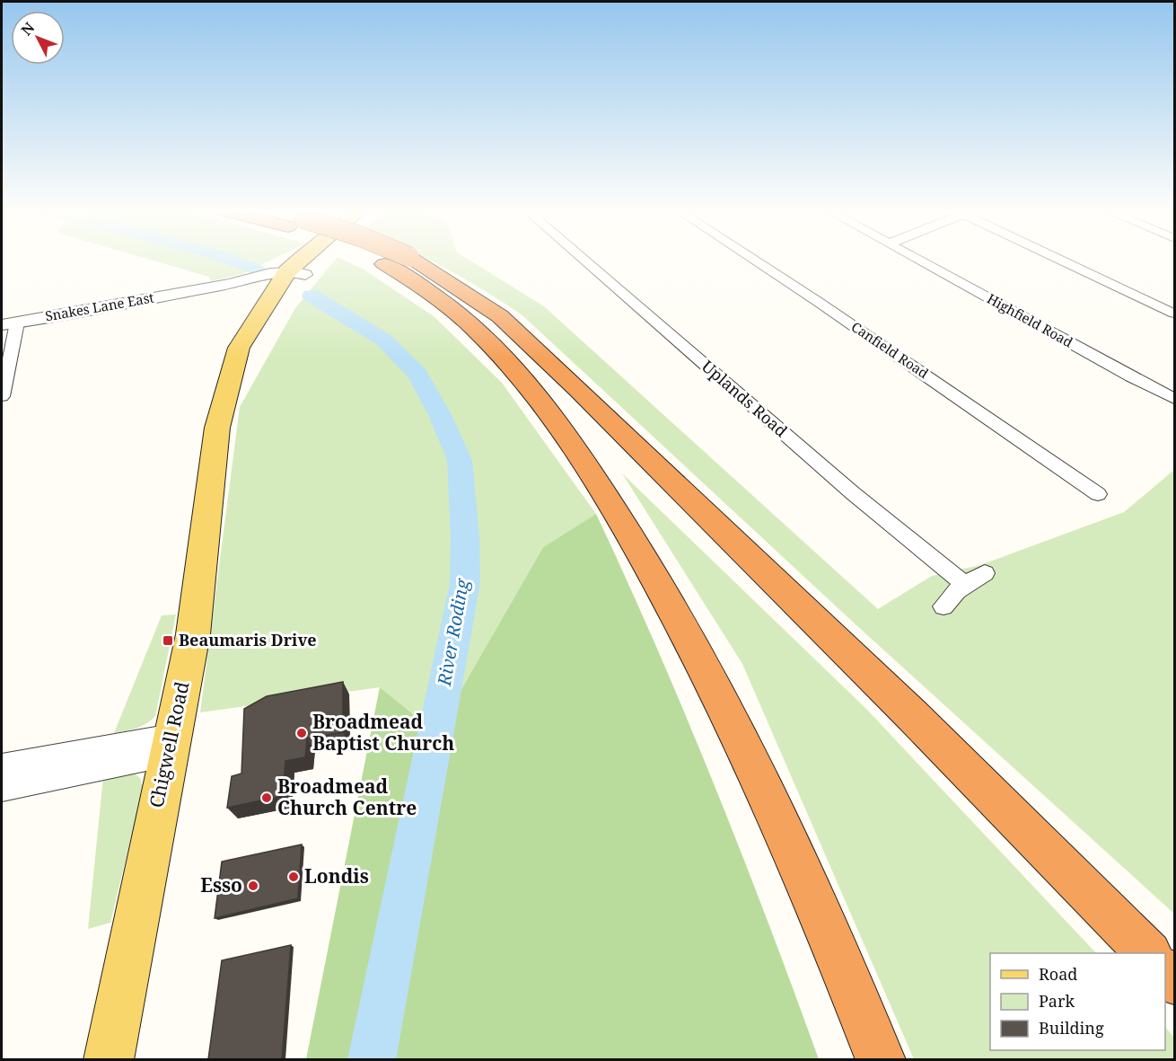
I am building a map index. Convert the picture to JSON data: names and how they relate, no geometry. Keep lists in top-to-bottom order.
{
  "streets": {
    "main road": ["Chigwell Road"],
    "street": [
      "Snakes Lane East",
      "Highfield Road",
      "Canfield Road",
      "Uplands Road"
    ]
  },
  "crossings": [
    ["Snakes Lane East", "Chigwell Road"]
  ],
  "water": ["River Roding"],
  "places": {
    "transit": ["Beaumaris Drive"],
    "other": [
      "Broadmead Baptist Church",
      "Broadmead Church Centre",
      "Londis",
      "Esso"
    ]
  },
  "legend": ["Road", "Park", "Building"],
  "north": "top left"
}
